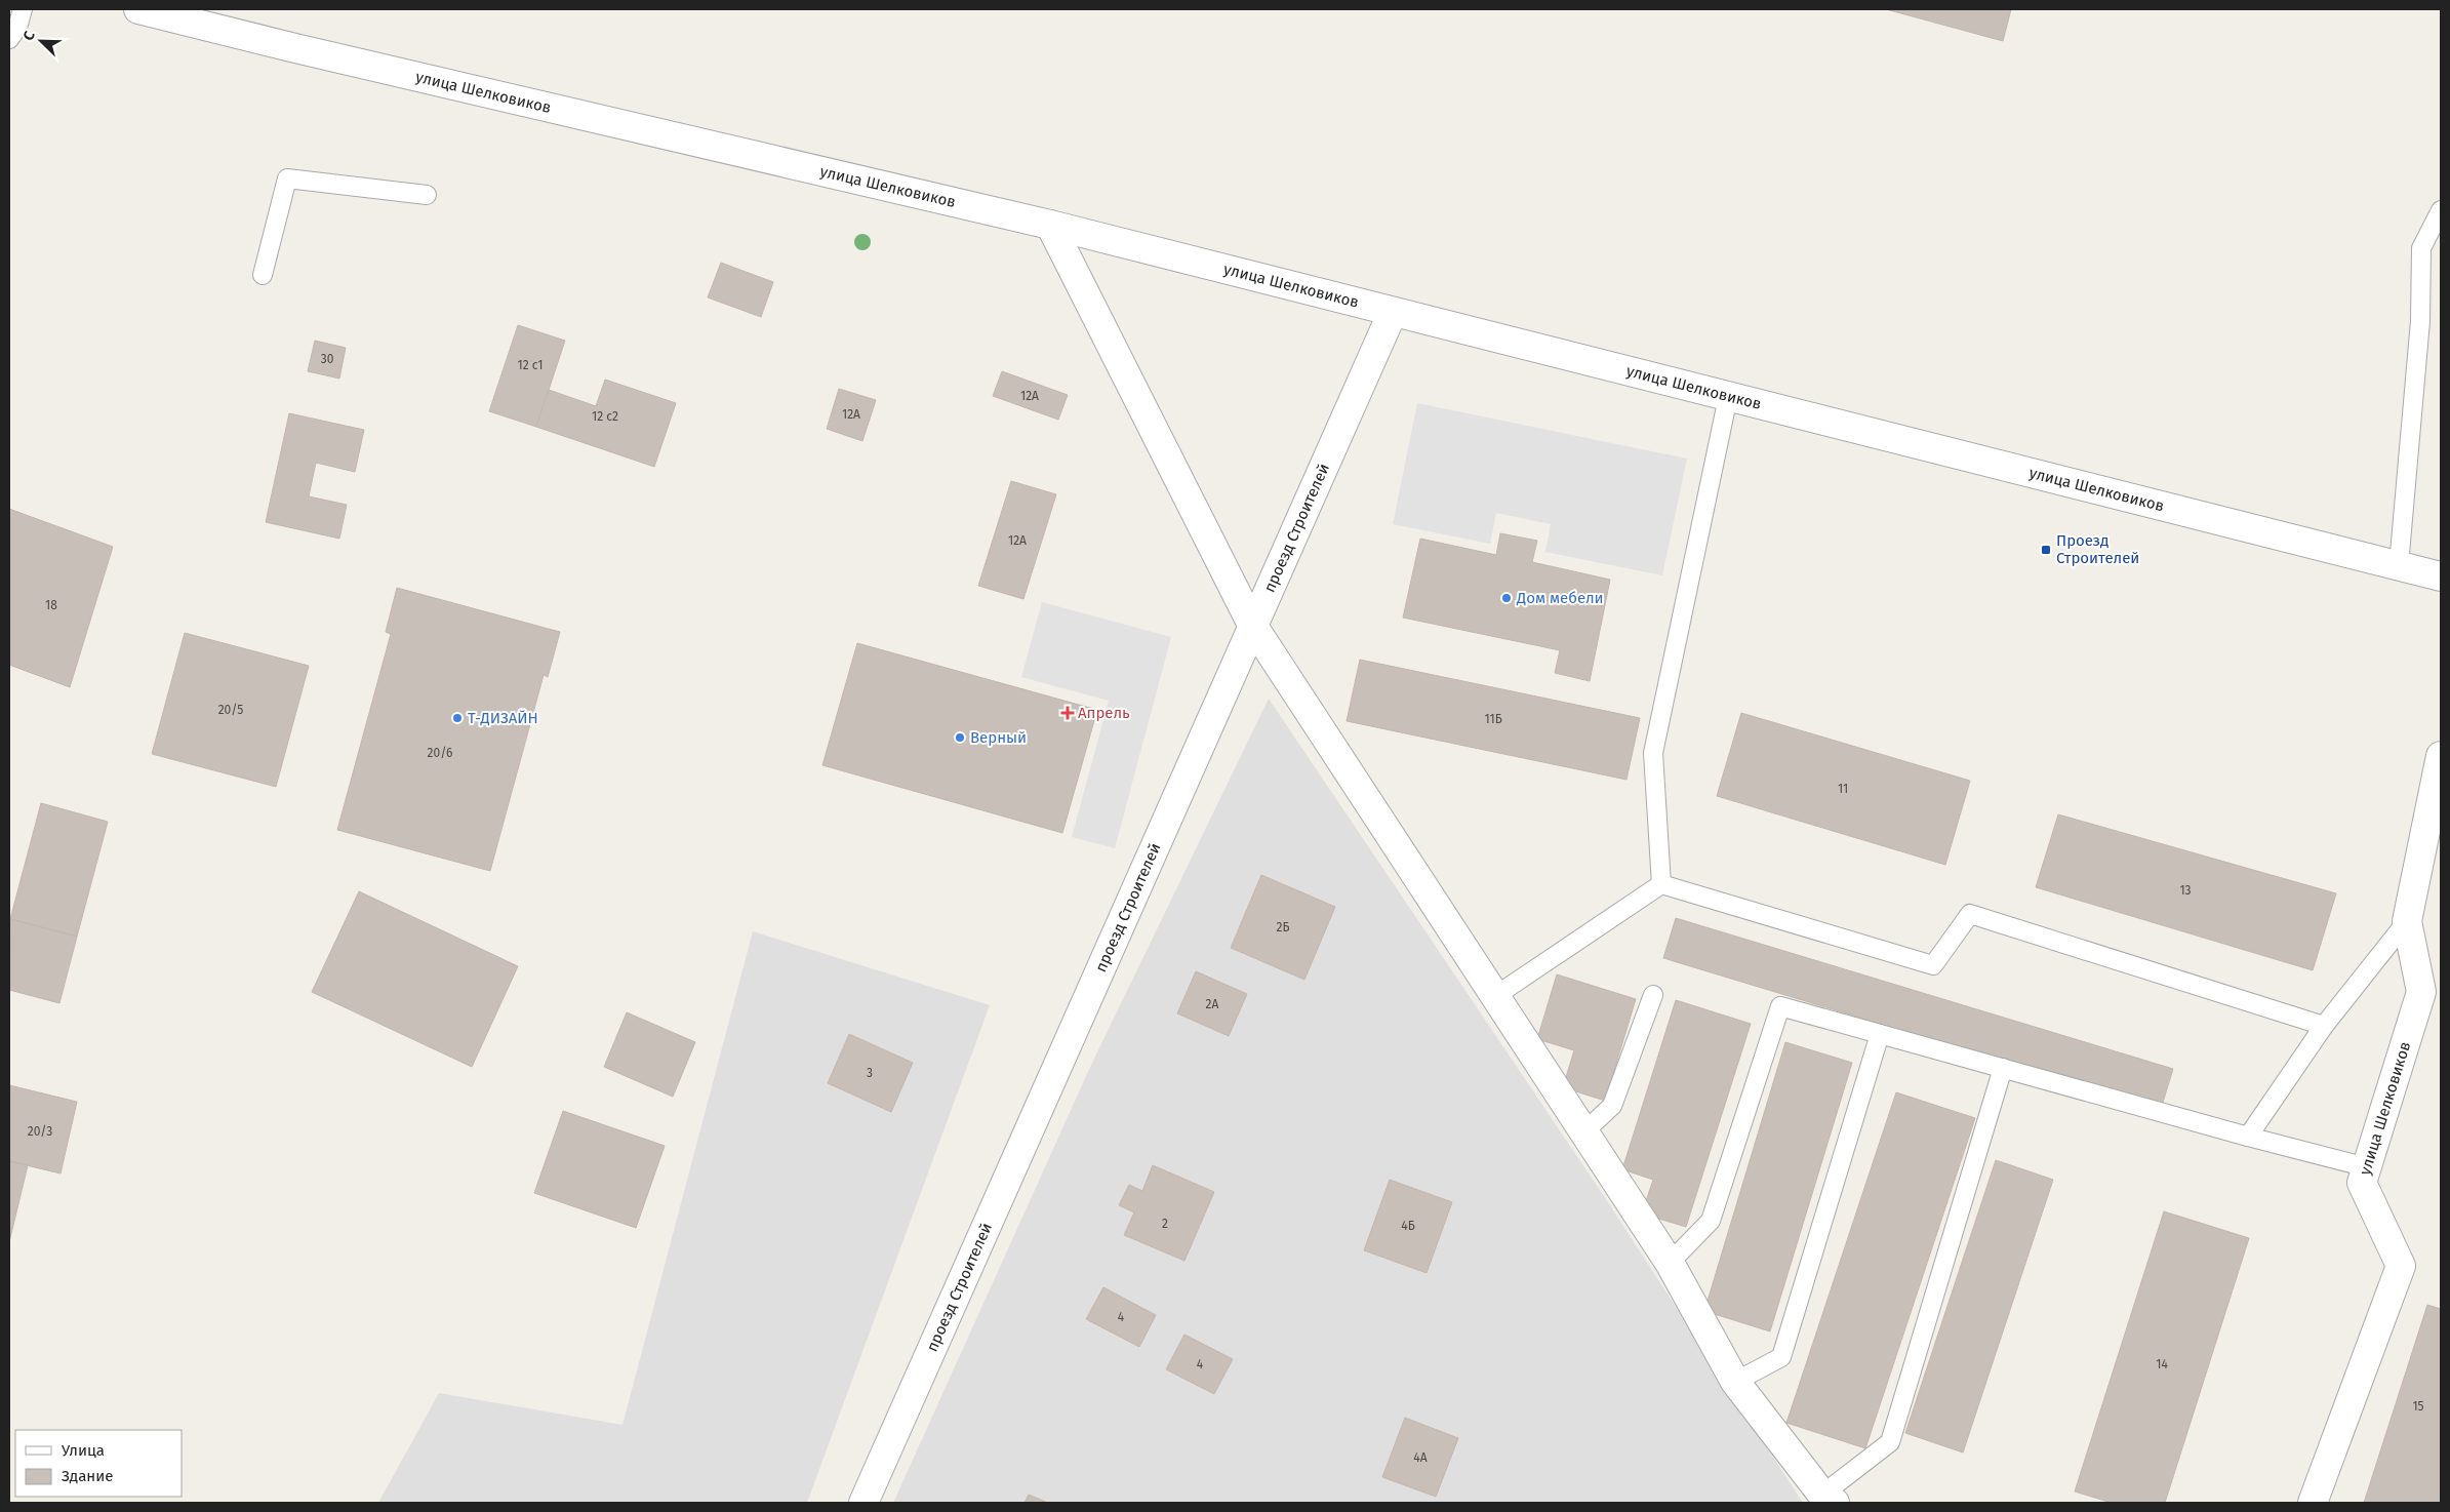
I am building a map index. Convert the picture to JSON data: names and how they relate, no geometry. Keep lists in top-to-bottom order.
{
  "streets": {
    "street": ["улица Шелковиков", "проезд Строителей"]
  },
  "crossings": [
    ["улица Шелковиков", "проезд Строителей"]
  ],
  "places": {
    "transit": ["Проезд Строителей"],
    "other": ["Дом мебели", "Т-ДИЗАЙН", "Верный"],
    "health": ["Апрель"]
  },
  "house_numbers": [
    "30",
    "12 с1",
    "12А",
    "12А",
    "12 с2",
    "12А",
    "18",
    "20/5",
    "11Б",
    "20/6",
    "11",
    "13",
    "2Б",
    "2А",
    "3",
    "20/3",
    "2",
    "4Б",
    "4",
    "4",
    "14",
    "15",
    "4А"
  ],
  "legend": ["Улица", "Здание"],
  "north": "top left"
}
